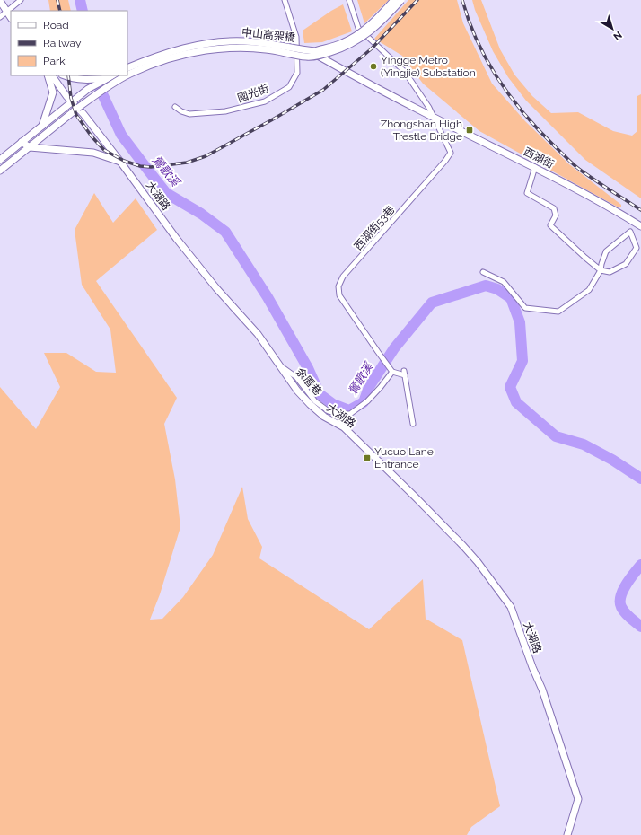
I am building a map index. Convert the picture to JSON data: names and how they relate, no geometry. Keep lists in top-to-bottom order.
{
  "streets": {
    "street": [
      "中山高架橋",
      "國光街",
      "西湖街",
      "大湖路",
      "西湖街53巷",
      "余厝巷"
    ]
  },
  "crossings": [
    ["中山高架橋", "西湖街"],
    ["中山高架橋", "大湖路"],
    ["西湖街", "西湖街53巷"],
    ["大湖路", "余厝巷"],
    ["西湖街53巷", "余厝巷"]
  ],
  "water": ["鶯歌溪"],
  "places": {
    "other": ["Yingge Metro (Yingjie) Substation"],
    "transit": ["Zhongshan High Trestle Bridge", "Yucuo Lane Entrance"]
  },
  "legend": ["Road", "Railway", "Park"],
  "north": "bottom right"
}
